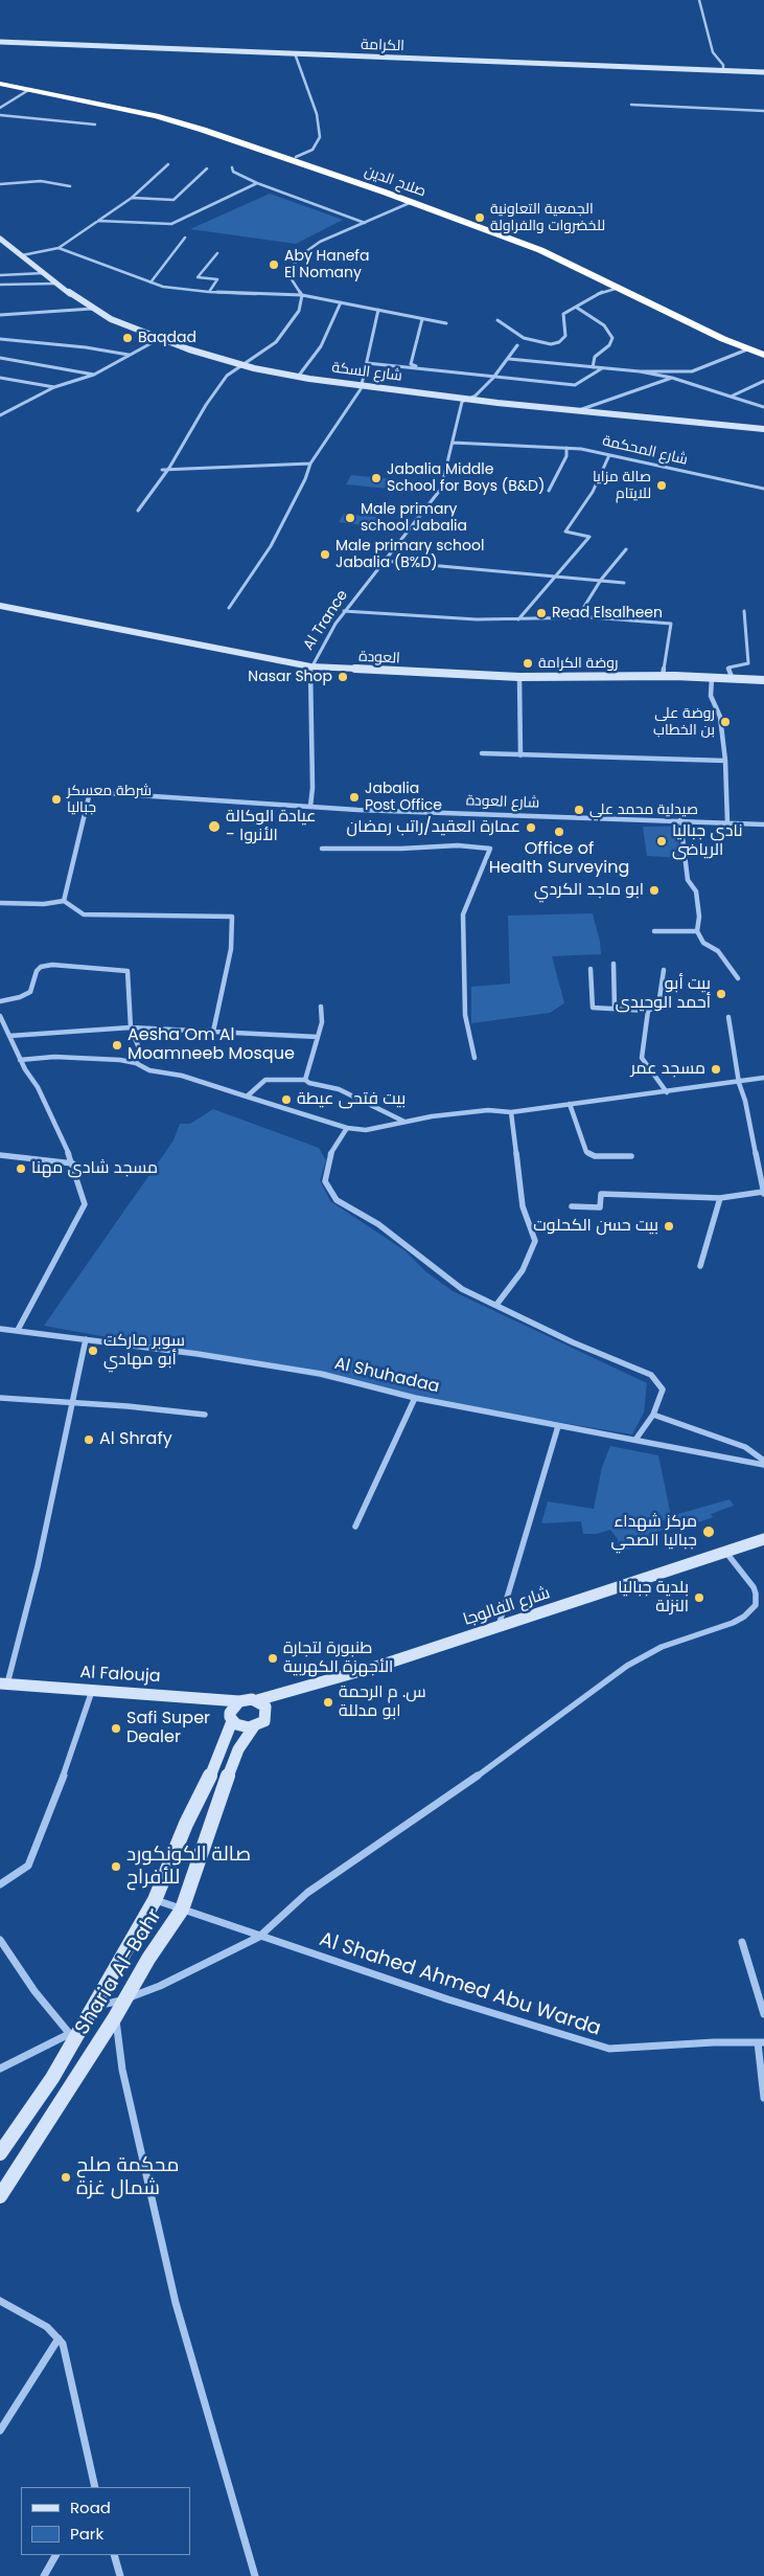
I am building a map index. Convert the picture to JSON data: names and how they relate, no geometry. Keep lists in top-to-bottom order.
{
  "streets": {
    "highway": ["صلاح الدين"],
    "main road": [
      "الكرامة",
      "شارع السكة",
      "العودة",
      "شارع الفالوجا",
      "Al Falouja",
      "Sharia Al-Bahr"
    ],
    "street": [
      "شارع المحكمة",
      "Al Trance",
      "شارع العودة",
      "Al Shuhadaa",
      "Al Shahed Ahmed Abu Warda"
    ]
  },
  "crossings": [
    ["شارع السكة", "Al Trance"],
    ["شارع المحكمة", "Al Trance"],
    ["Al Trance", "العودة"],
    ["شارع الفالوجا", "Al Falouja"],
    ["شارع الفالوجا", "Sharia Al-Bahr"],
    ["Al Falouja", "Sharia Al-Bahr"],
    ["Sharia Al-Bahr", "Al Shahed Ahmed Abu Warda"]
  ],
  "places": [
    "الجمعية التعاونية للخضروات والفراولة",
    "Aby Hanefa El Nomany",
    "Baqdad",
    "Jabalia Middle School for Boys (B&D)",
    "صالة مزايا للايتام",
    "Male primary school Jabalia",
    "Male primary school Jabalia (B%D)",
    "Read Elsalheen",
    "روضة الكرامة",
    "Nasar Shop",
    "روضة على بن الخطاب",
    "Jabalia Post Office",
    "شرطة معسكر جباليا",
    "صيدلية محمد علي",
    "عيادة الوكالة - الأنروا",
    "عمارة العقيد/راتب رمضان",
    "Office of Health Surveying",
    "نادى جباليا الرياضى",
    "ابو ماجد الكردي",
    "بيت أبو أحمد الوحيدى",
    "Aesha Om Al Moamneeb Mosque",
    "مسجد عمر",
    "بيت فتحى عيطة",
    "مسجد شادى مهنا",
    "بيت حسن الكحلوت",
    "سوبر ماركت أبو مهادي",
    "Al Shrafy",
    "مركز شهداء جباليا الصحي",
    "بلدية جباليا النزلة",
    "طنبورة لتجارة الأجهزة الكهربية",
    "س. م الرحمة ابو مدللة",
    "Safi Super Dealer",
    "صالة الكونكورد للأفراح",
    "محكمة صلح شمال غزة"
  ],
  "legend": ["Road", "Park"]
}
